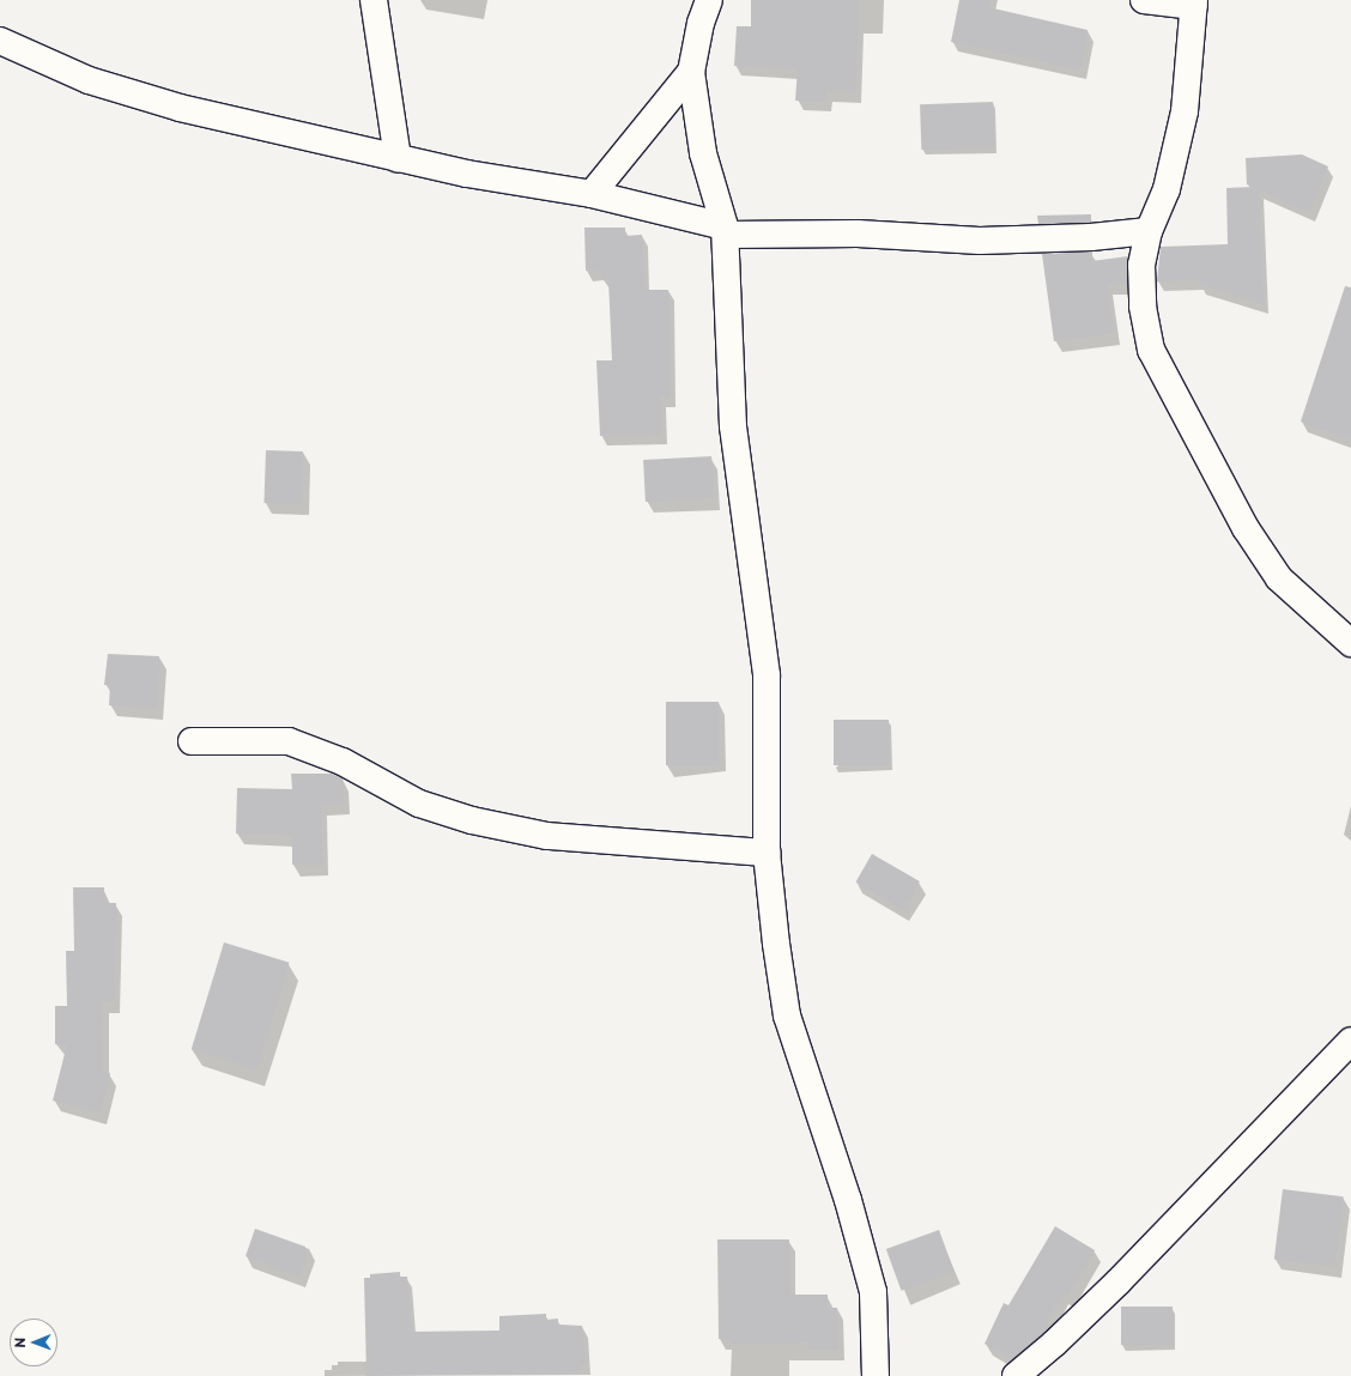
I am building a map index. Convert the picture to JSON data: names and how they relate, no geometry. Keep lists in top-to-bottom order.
{
  "north": "left"
}
